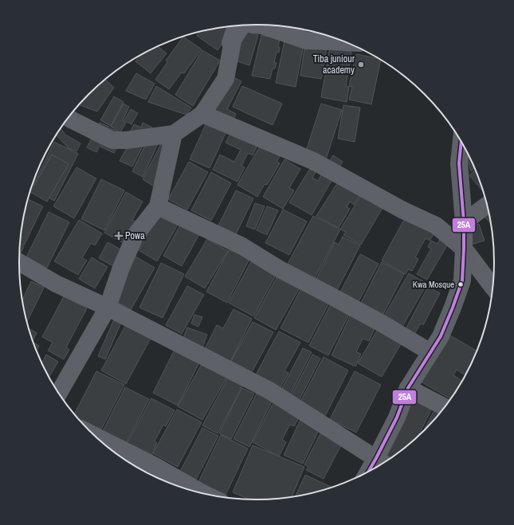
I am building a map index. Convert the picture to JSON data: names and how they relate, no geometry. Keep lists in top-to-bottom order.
{
  "places": {
    "other": ["Tiba juniour academy", "Kwa Mosque"],
    "health": ["Powa"]
  },
  "lines": ["transit line 25A"]
}
